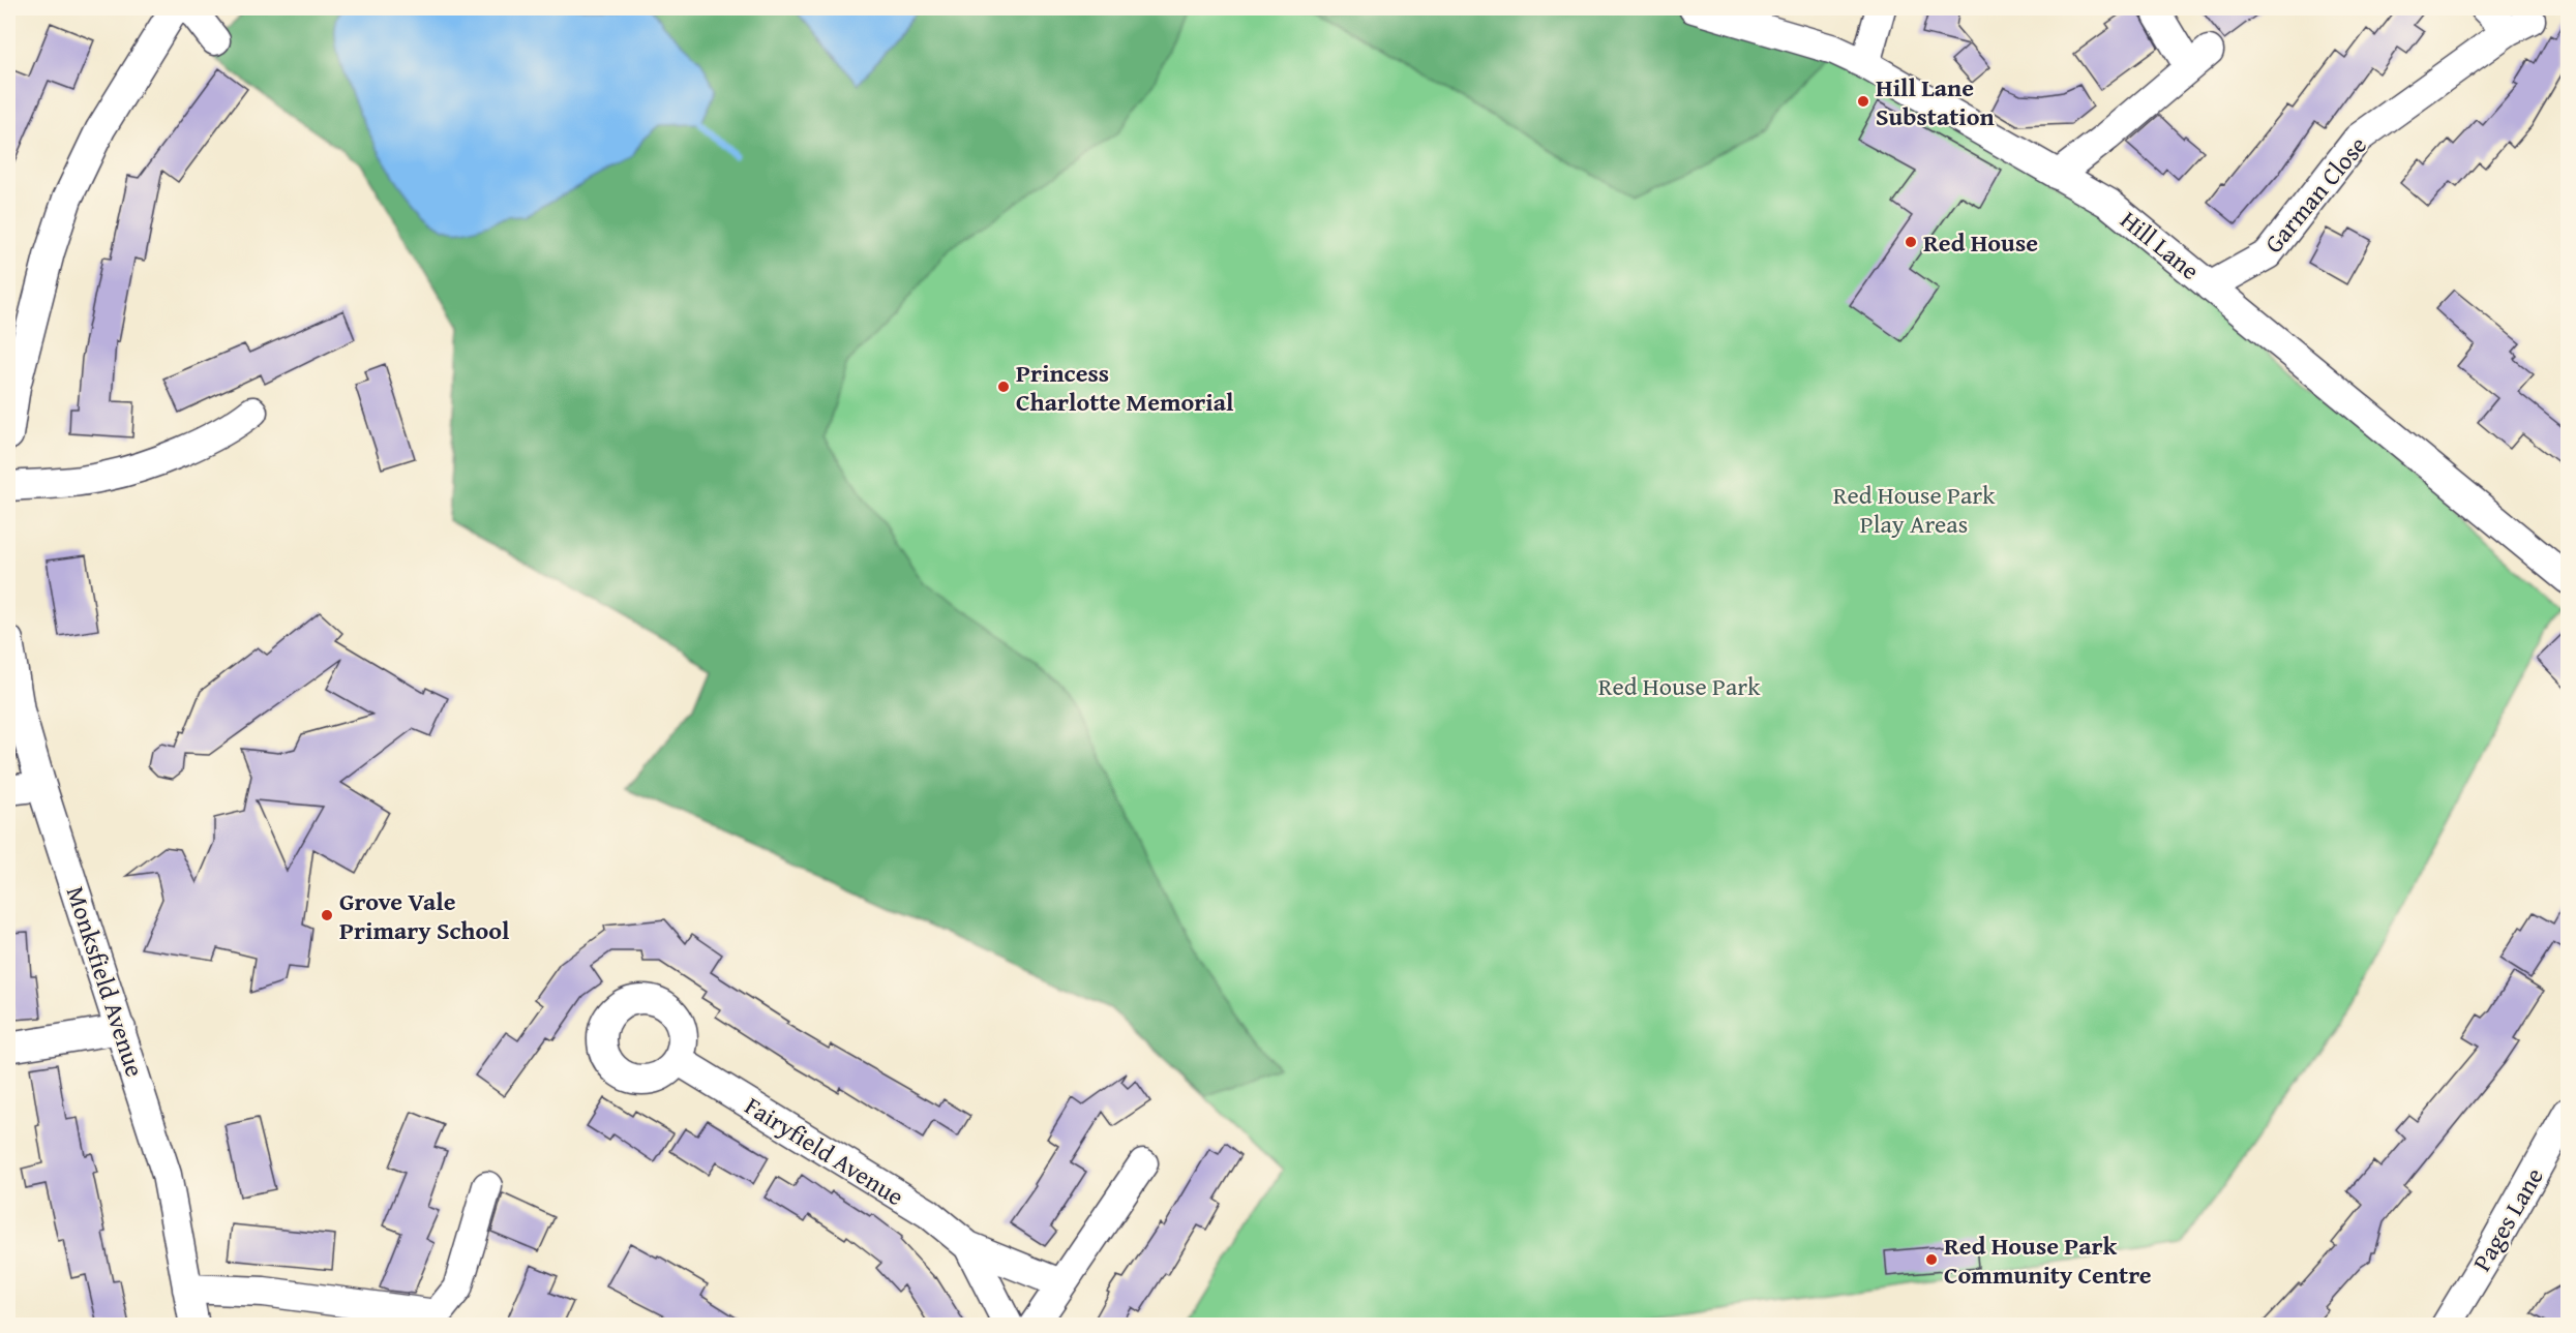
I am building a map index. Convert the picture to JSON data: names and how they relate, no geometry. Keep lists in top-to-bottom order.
{
  "streets": {
    "street": [
      "Garman Close",
      "Hill Lane",
      "Monksfield Avenue",
      "Fairyfield Avenue",
      "Pages Lane"
    ]
  },
  "crossings": [
    ["Garman Close", "Hill Lane"]
  ],
  "parks": ["Red House Park Play Areas", "Red House Park"],
  "places": [
    "Hill Lane Substation",
    "Red House",
    "Princess Charlotte Memorial",
    "Grove Vale Primary School",
    "Red House Park Community Centre"
  ]
}
